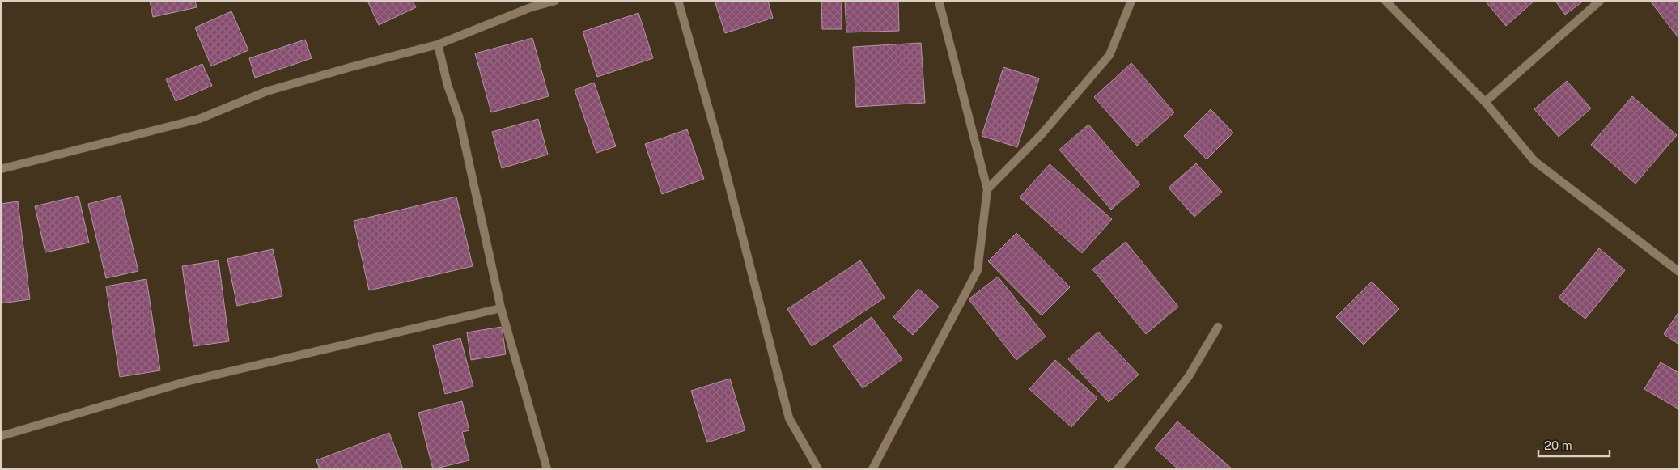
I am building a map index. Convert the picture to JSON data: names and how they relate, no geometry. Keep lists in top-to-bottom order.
{
  "scale_bar": "20 m"
}
